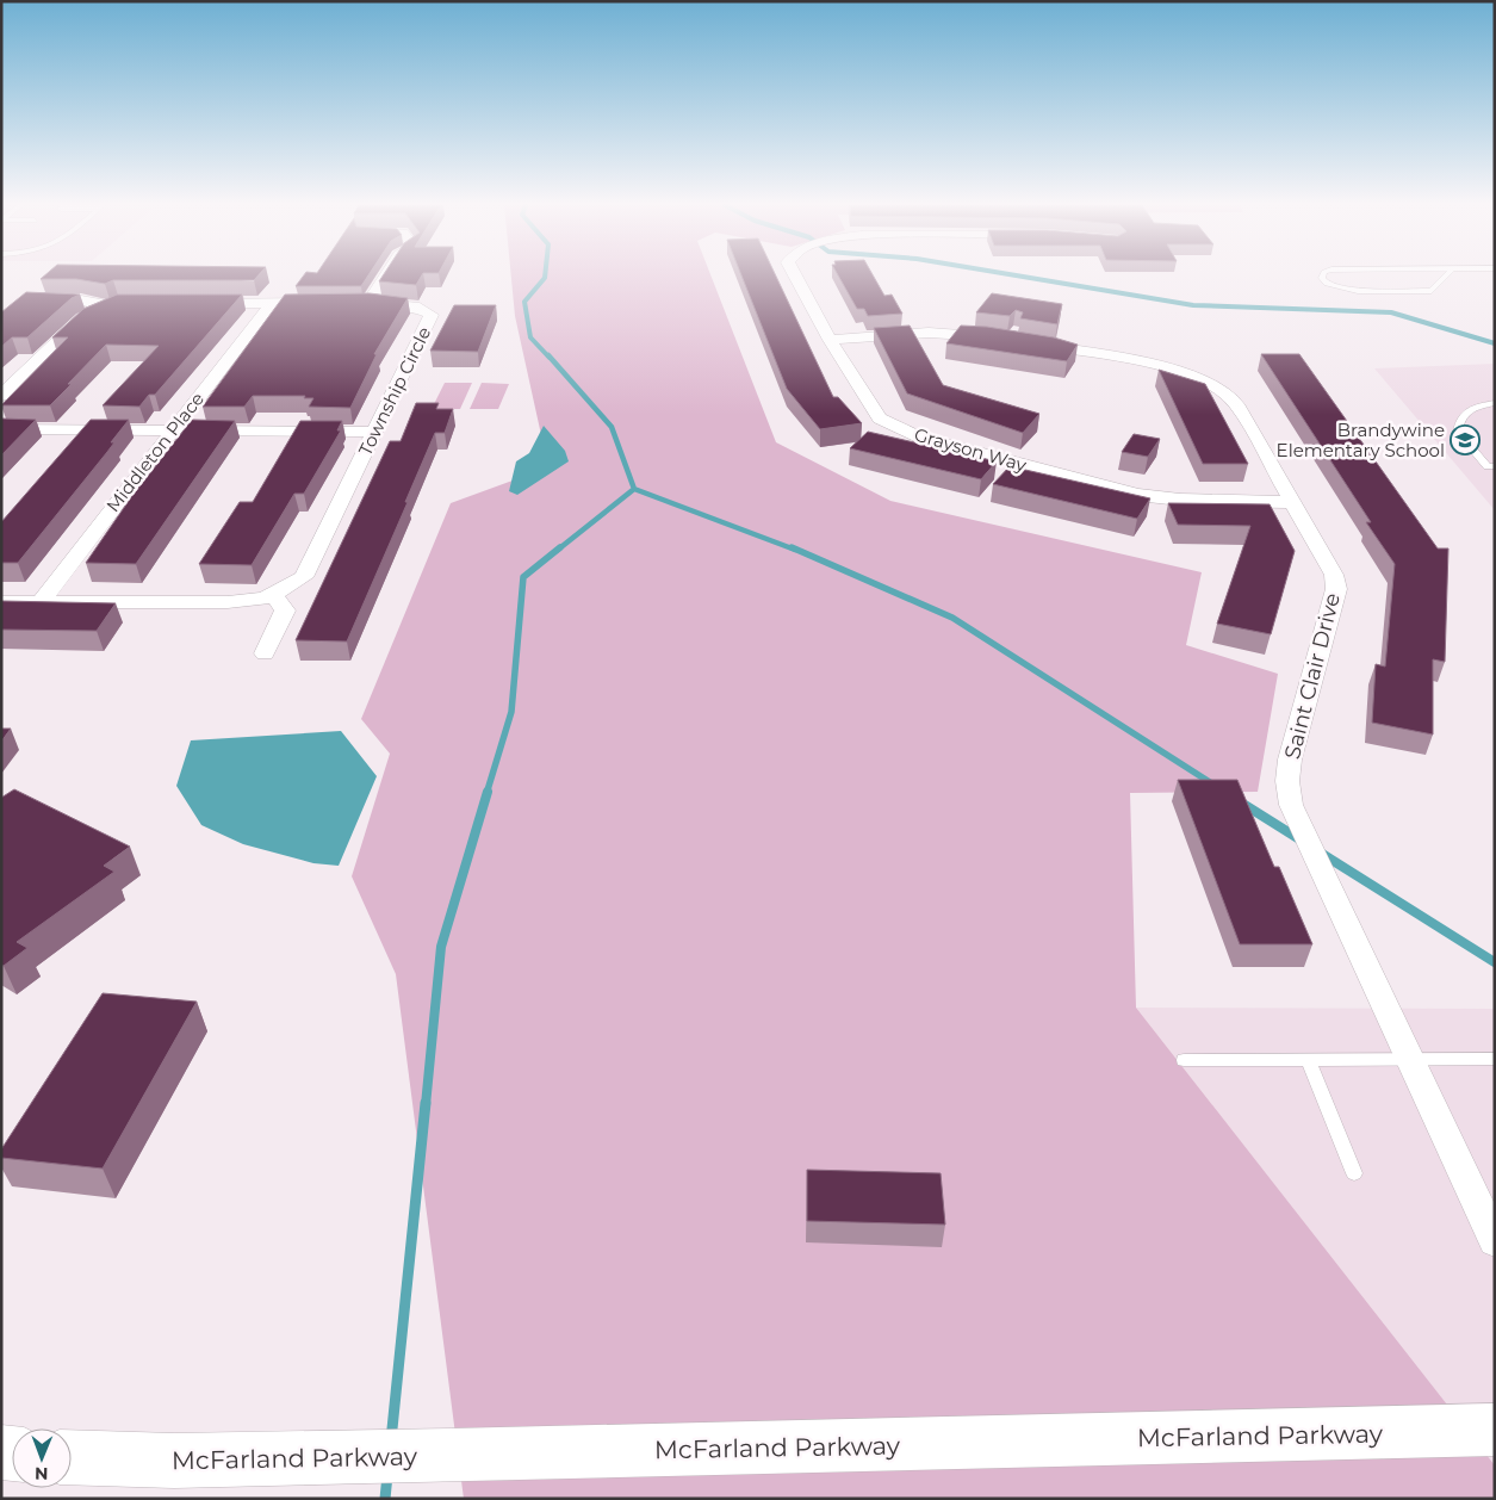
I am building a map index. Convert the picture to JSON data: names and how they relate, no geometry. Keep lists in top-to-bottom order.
{
  "streets": {
    "main road": ["McFarland Parkway"],
    "street": [
      "Township Circle",
      "Grayson Way",
      "Middleton Place",
      "Saint Clair Drive"
    ]
  },
  "crossings": [
    ["Township Circle", "Middleton Place"],
    ["Grayson Way", "Saint Clair Drive"]
  ],
  "places": {
    "school or university": ["Brandywine Elementary School"]
  },
  "north": "bottom"
}
